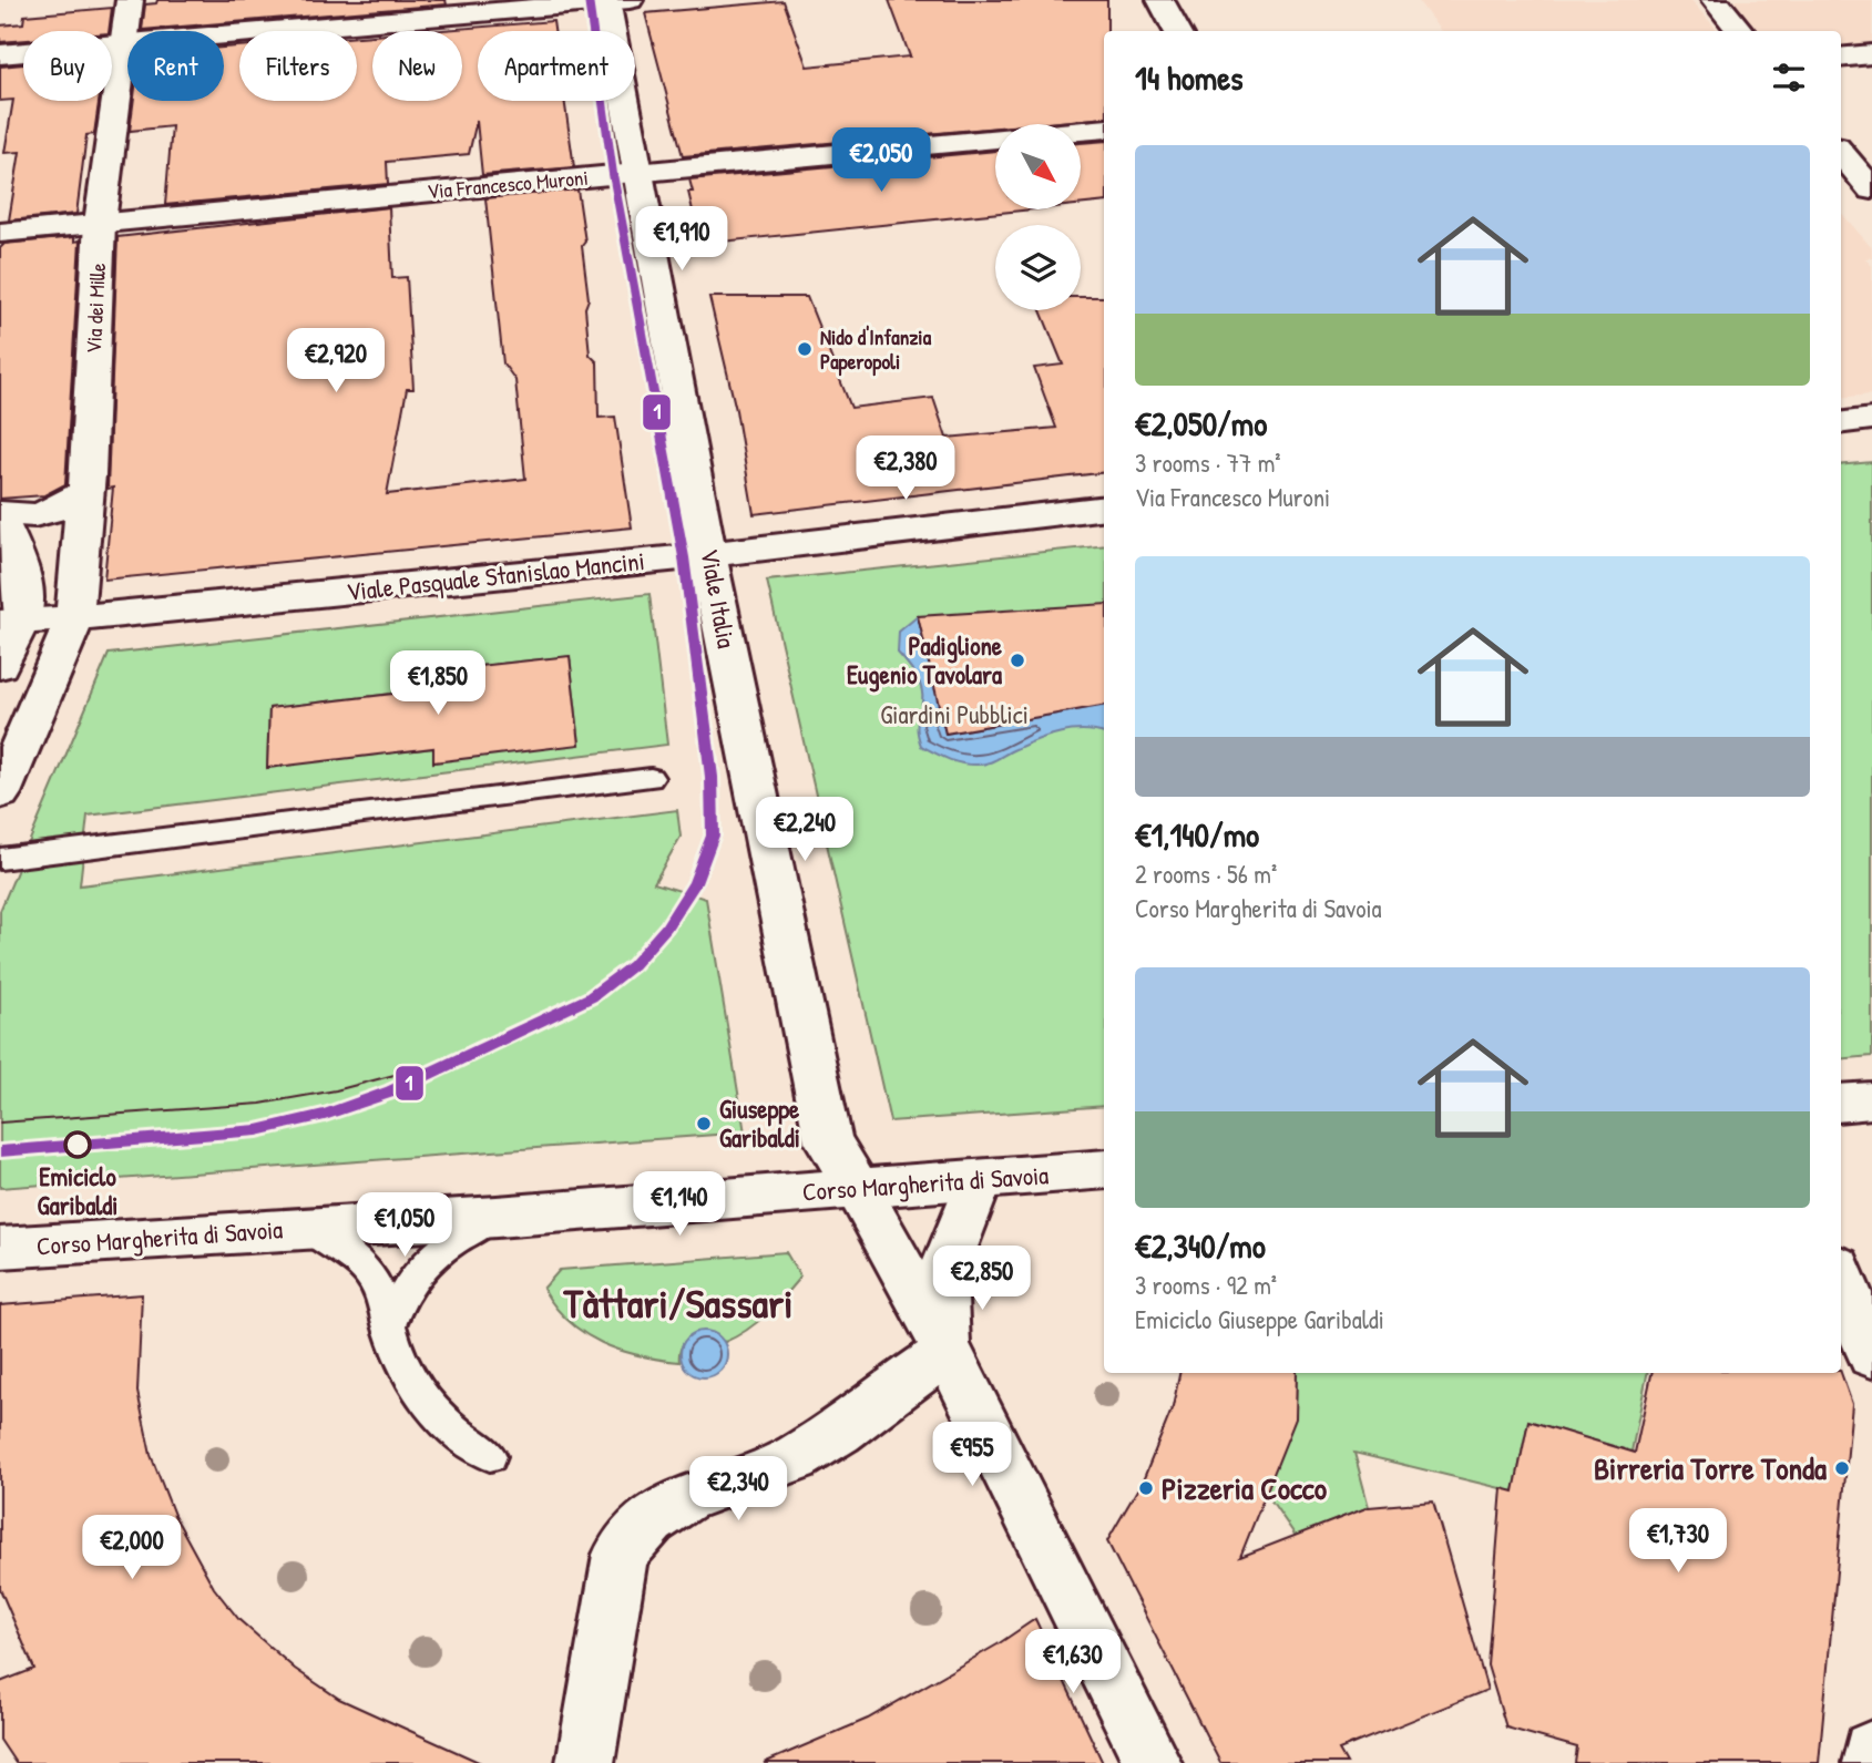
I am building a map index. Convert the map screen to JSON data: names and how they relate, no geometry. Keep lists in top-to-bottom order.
{
  "streets": {
    "street": [
      "Via Francesco Muroni",
      "Via dei Mille",
      "Viale Pasquale Stanislao Mancini",
      "Viale Italia",
      "Corso Margherita di Savoia"
    ]
  },
  "crossings": [
    ["Via Francesco Muroni", "Via dei Mille"],
    ["Via Francesco Muroni", "Viale Italia"],
    ["Via dei Mille", "Viale Pasquale Stanislao Mancini"],
    ["Viale Pasquale Stanislao Mancini", "Viale Italia"],
    ["Viale Italia", "Corso Margherita di Savoia"]
  ],
  "districts": ["Tàttari/Sassari"],
  "parks": ["Giardini Pubblici"],
  "places": [
    "Nido d'Infanzia Paperopoli",
    "Padiglione Eugenio Tavolara",
    "Giuseppe Garibaldi",
    "Emiciclo Garibaldi",
    "Birreria Torre Tonda",
    "Pizzeria Cocco"
  ],
  "lines": ["transit line 1"],
  "north": "bottom right",
  "page": {
    "chip": [
      "Buy",
      "Rent",
      "Filters",
      "New",
      "Apartment"
    ],
    "heading": "14 homes",
    "list": [
      {
        "name": "€2,050/mo",
        "note": "3 rooms · 77 m² · Via Francesco Muroni"
      },
      {
        "name": "€1,140/mo",
        "note": "2 rooms · 56 m² · Corso Margherita di Savoia"
      },
      {
        "name": "€2,340/mo",
        "note": "3 rooms · 92 m² · Emiciclo Giuseppe Garibaldi"
      }
    ],
    "price": [
      "€2,050",
      "€1,910",
      "€2,920",
      "€2,380",
      "€1,850",
      "€2,240",
      "€1,140",
      "€1,050",
      "€2,850",
      "€955",
      "€2,340",
      "€1,730",
      "€2,000",
      "€1,630"
    ]
  }
}
